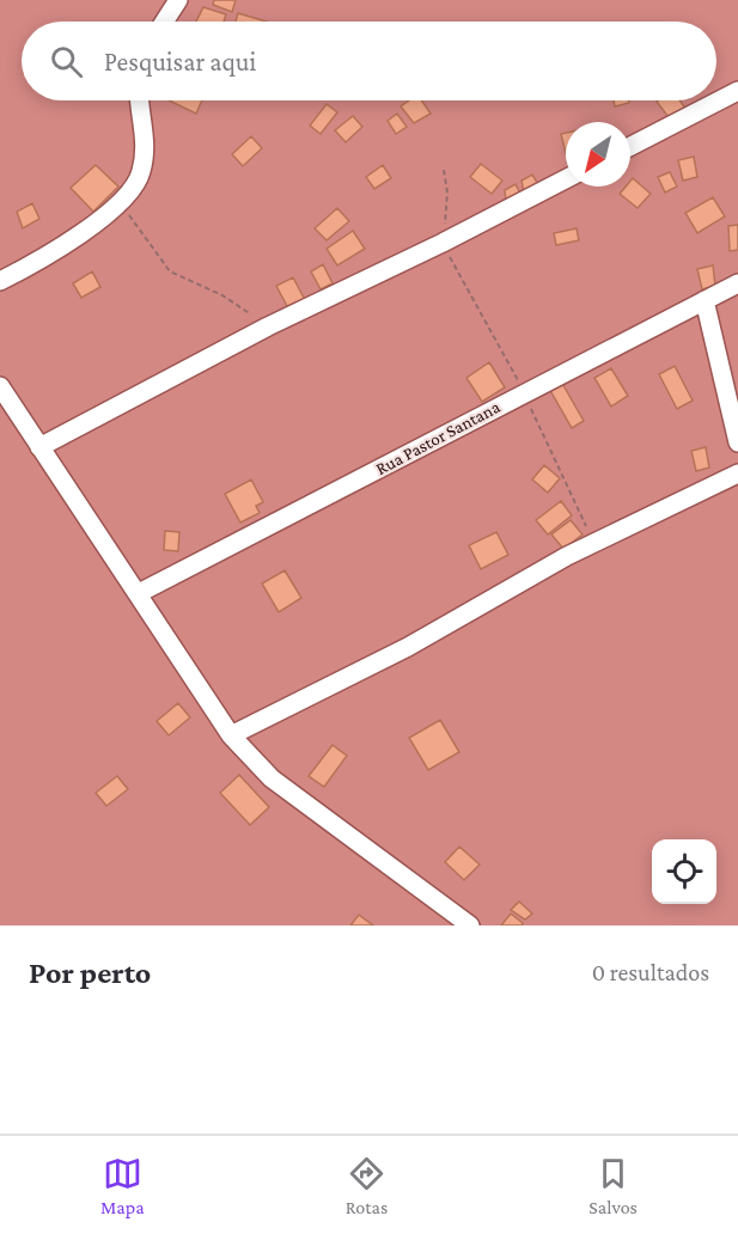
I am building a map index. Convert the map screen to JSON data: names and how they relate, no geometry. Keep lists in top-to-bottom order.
{
  "streets": {
    "street": ["Rua Pastor Santana"]
  },
  "north": "bottom left",
  "page": {
    "search": "Pesquisar aqui",
    "heading": ["Por perto", "0 resultados"],
    "nav": ["Mapa", "Rotas", "Salvos"]
  }
}
